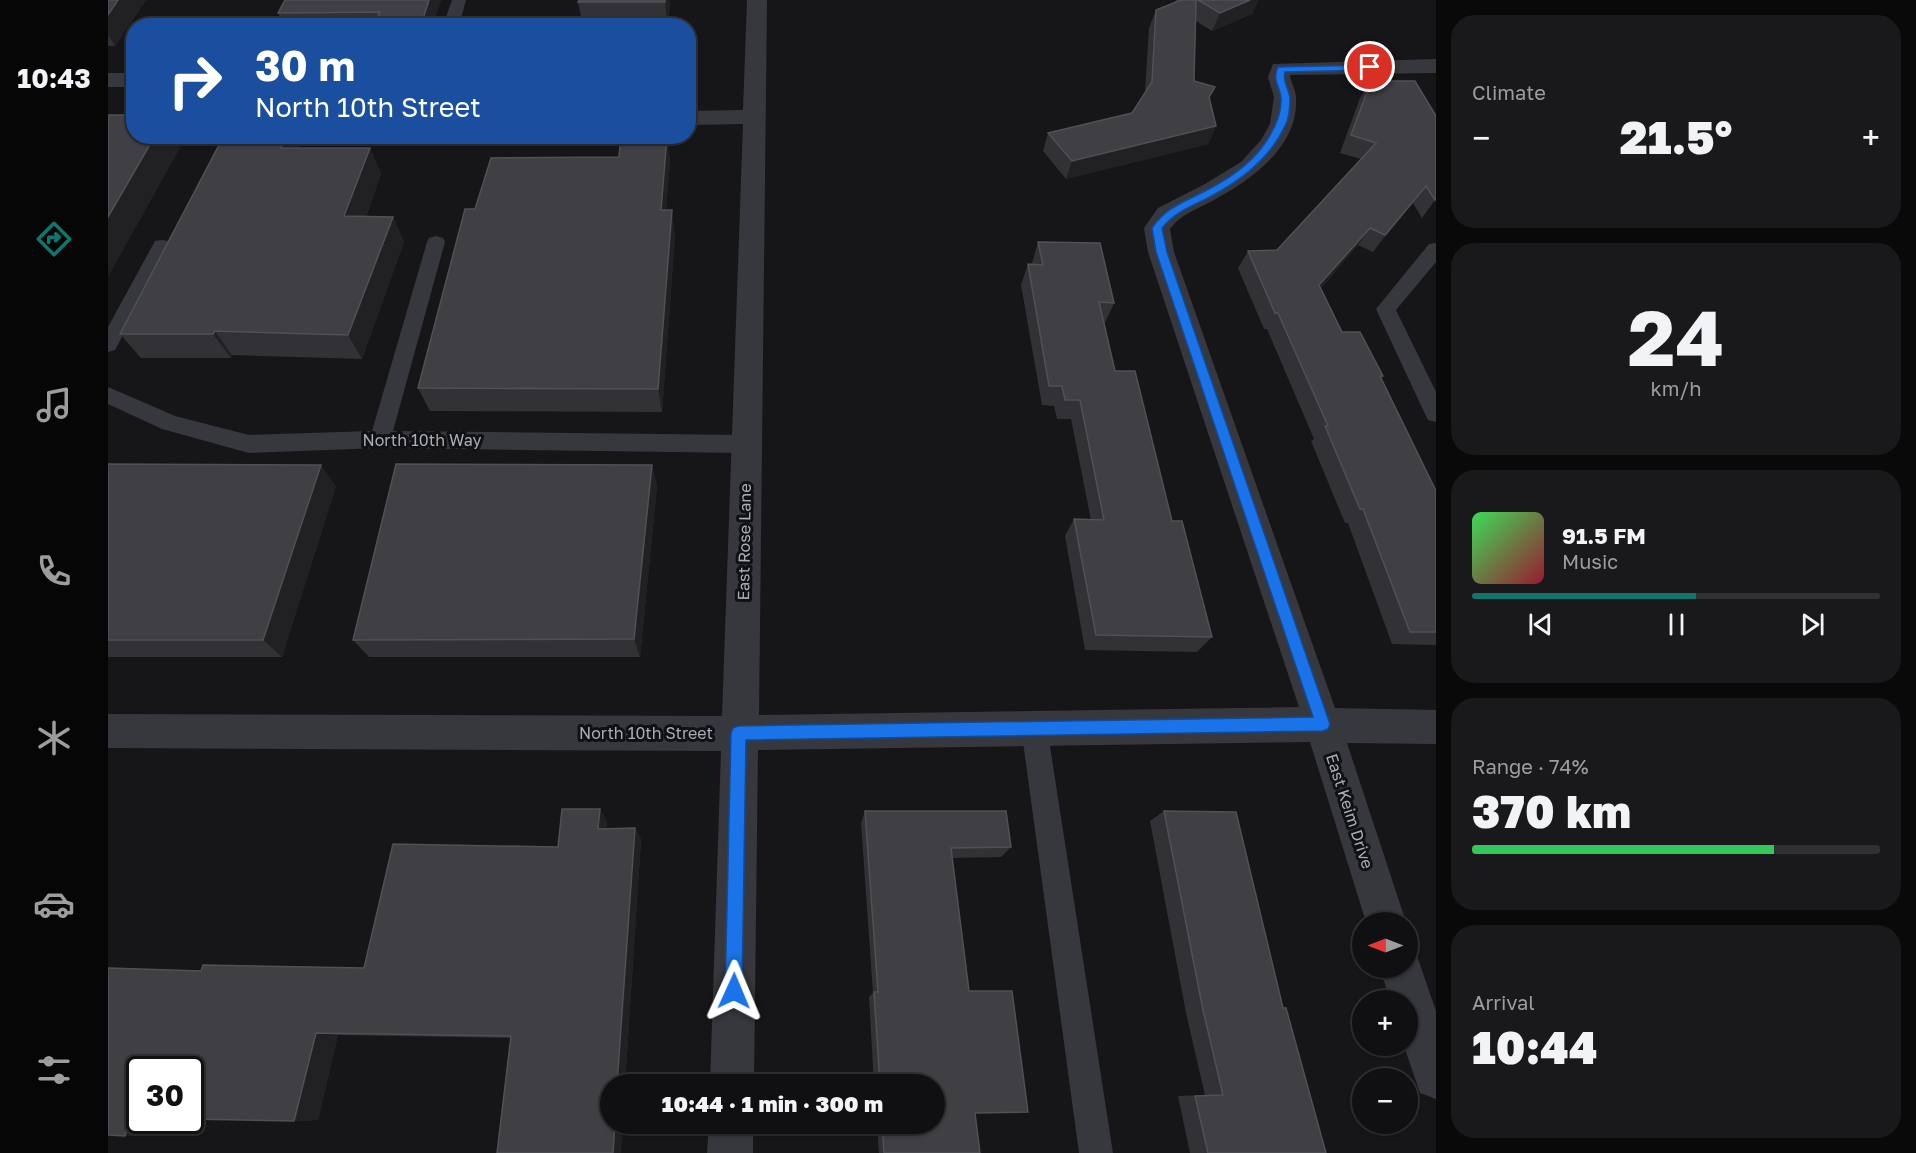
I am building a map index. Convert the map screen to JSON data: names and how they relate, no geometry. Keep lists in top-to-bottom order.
{
  "streets": {
    "street": ["East Rose Lane", "North 10th Street", "East Keim Drive"],
    "lane": ["North 10th Way"]
  },
  "crossings": [
    ["North 10th Way", "East Rose Lane"],
    ["East Rose Lane", "North 10th Street"],
    ["North 10th Street", "East Keim Drive"]
  ],
  "north": "left",
  "page": {
    "tabs": "10:43",
    "tile": [
      "Climate",
      ["24", "km/h"],
      ["Range · 74%", "370 km"],
      ["Arrival", "10:44"]
    ],
    "turn": ["30 m", "North 10th Street"],
    "heat": ["−", "21.5°", "+"],
    "song": ["91.5 FM", "Music"],
    "map_buttons": ["+", "−"],
    "limit": "30",
    "trip": "10:44 · 1 min · 300 m"
  }
}
